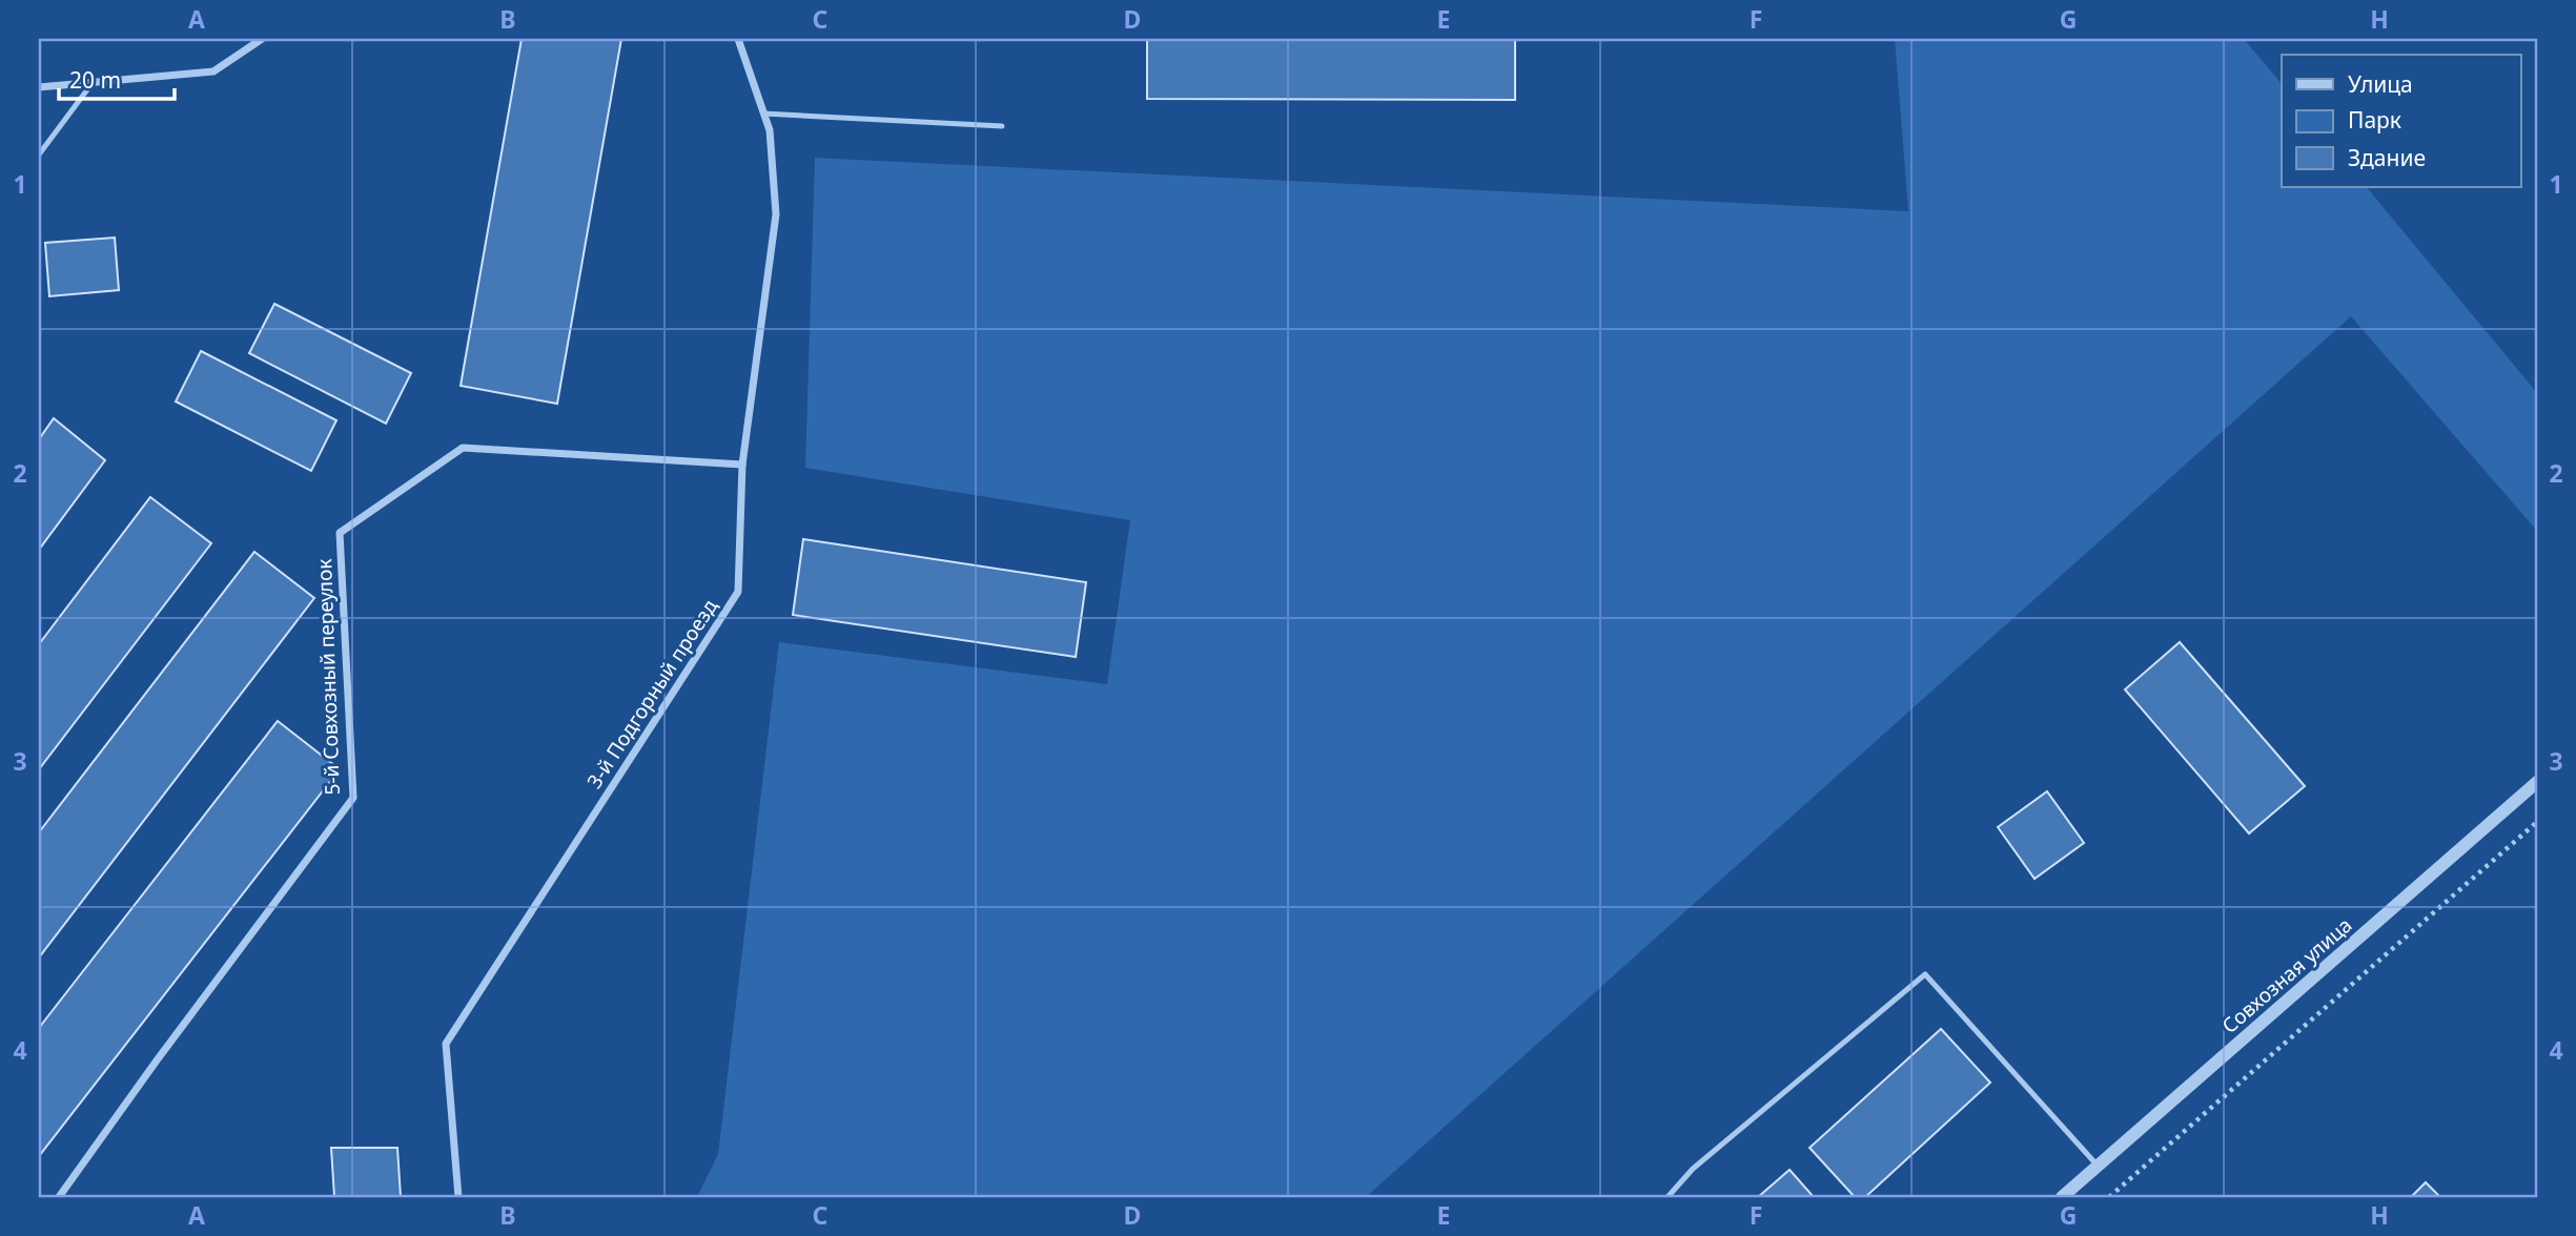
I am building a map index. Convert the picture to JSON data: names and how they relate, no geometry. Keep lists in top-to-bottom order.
{
  "streets": {
    "street": ["5-й Совхозный переулок", "3-й Подгорный проезд", "Совхозная улица"]
  },
  "crossings": [
    ["5-й Совхозный переулок", "3-й Подгорный проезд"]
  ],
  "legend": ["Улица", "Парк", "Здание"],
  "scale_bar": "20 m",
  "grid": {
    "columns": [
      "A",
      "B",
      "C",
      "D",
      "E",
      "F",
      "G",
      "H"
    ],
    "rows": [
      "1",
      "2",
      "3",
      "4"
    ]
  }
}
